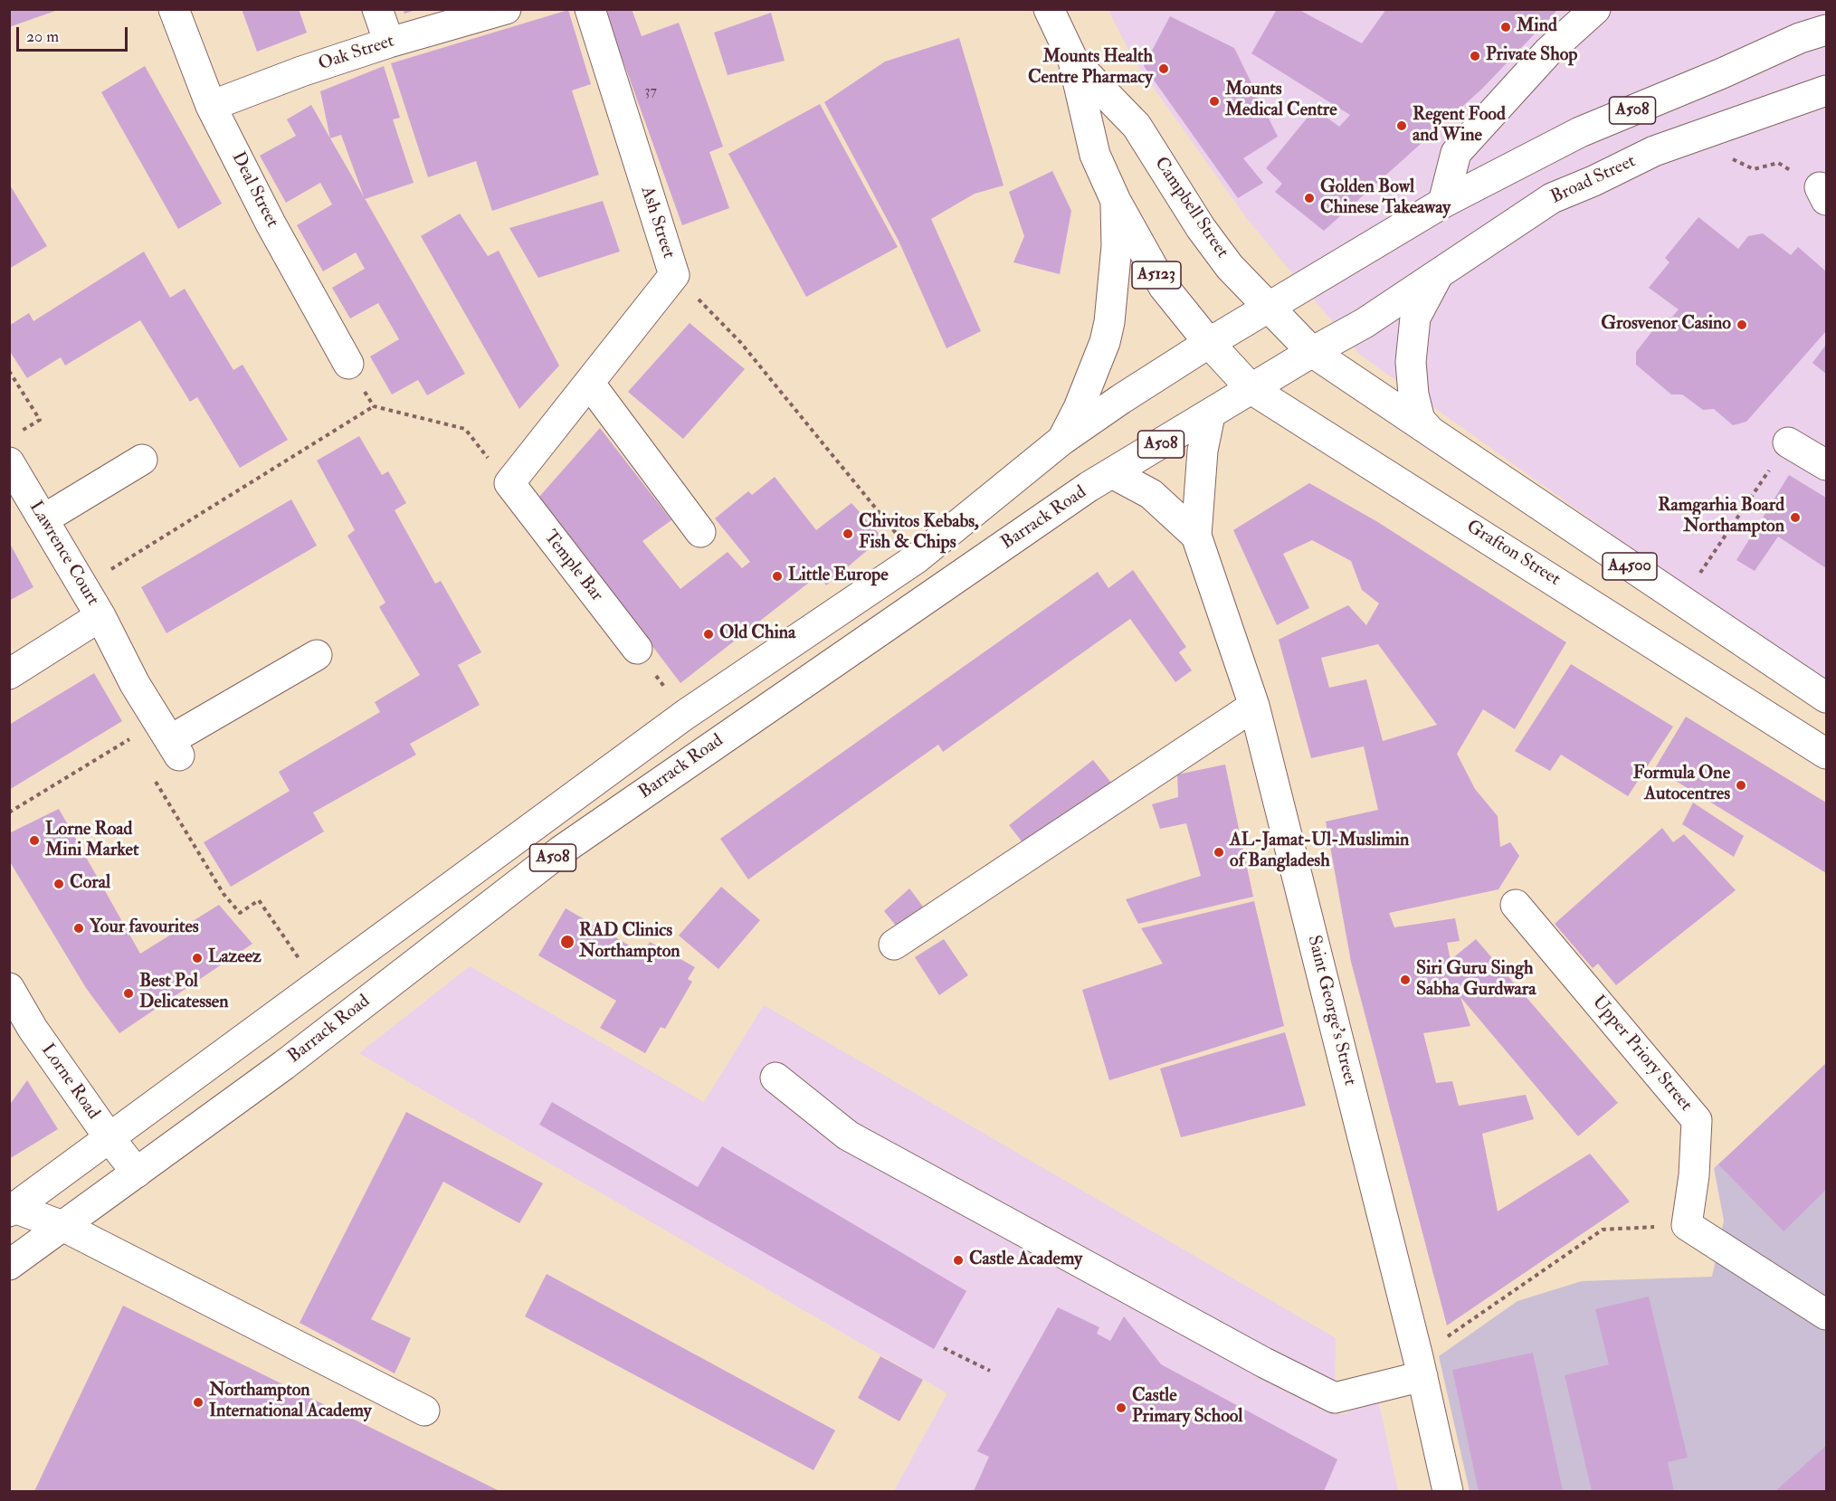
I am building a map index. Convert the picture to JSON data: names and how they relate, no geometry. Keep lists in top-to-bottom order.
{
  "streets": {
    "main road": [
      "Oak Street",
      "A508",
      "Broad Street",
      "Deal Street",
      "Campbell Street",
      "Ash Street",
      "A5123",
      "Barrack Road",
      "Lawrence Court",
      "Grafton Street",
      "Temple Bar",
      "A4500",
      "Saint George's Street",
      "Upper Priory Street",
      "Lorne Road"
    ]
  },
  "crossings": [
    ["Oak Street", "Deal Street"],
    ["A508", "Campbell Street"],
    ["A508", "Grafton Street"],
    ["A508", "Lorne Road"],
    ["Broad Street", "Barrack Road"],
    ["Campbell Street", "Barrack Road"],
    ["Campbell Street", "Grafton Street"],
    ["Campbell Street", "A4500"],
    ["Ash Street", "Temple Bar"],
    ["Barrack Road", "Grafton Street"],
    ["Barrack Road", "A4500"],
    ["Barrack Road", "Saint George's Street"],
    ["Barrack Road", "Lorne Road"]
  ],
  "places": [
    "Mind",
    "Private Shop",
    "Mounts Health Centre Pharmacy",
    "Mounts Medical Centre",
    "Regent Food and Wine",
    "Golden Bowl Chinese Takeaway",
    "Grosvenor Casino",
    "Ramgarhia Board Northampton",
    "Chivitos Kebabs, Fish & Chips",
    "Little Europe",
    "Old China",
    "Formula One Autocentres",
    "Lorne Road Mini Market",
    "AL-Jamat-Ul-Muslimin of Bangladesh",
    "Coral",
    "Your favourites",
    "RAD Clinics Northampton",
    "Lazeez",
    "Siri Guru Singh Sabha Gurdwara",
    "Best Pol Delicatessen",
    "Castle Academy",
    "Northampton International Academy",
    "Castle Primary School"
  ],
  "house_numbers": ["37"],
  "scale_bar": "20 m"
}
